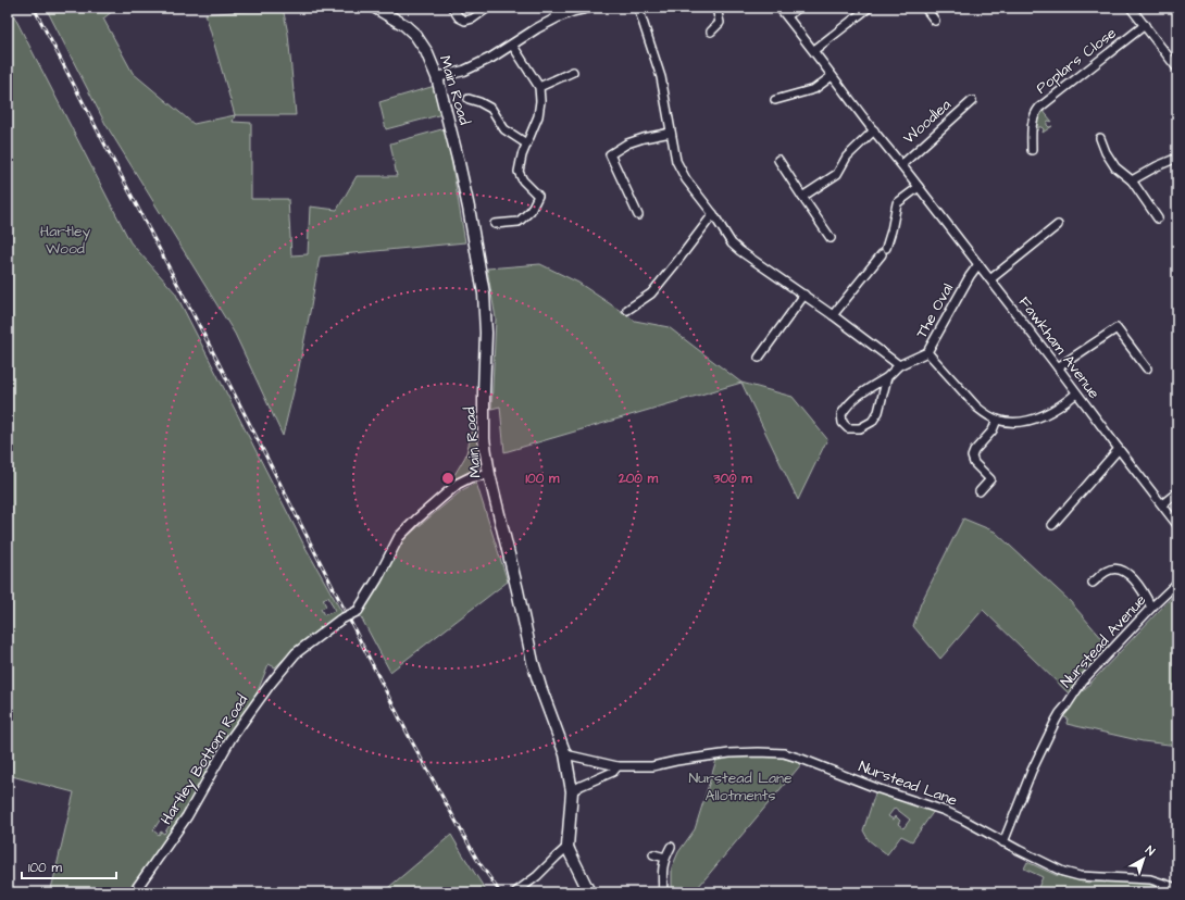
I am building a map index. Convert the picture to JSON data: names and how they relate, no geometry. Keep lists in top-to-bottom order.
{
  "streets": {
    "main road": ["Main Road"],
    "street": [
      "Poplars Close",
      "Woodlea",
      "The Oval",
      "Fawkham Avenue",
      "Nurstead Avenue",
      "Hartley Bottom Road",
      "Nurstead Lane"
    ]
  },
  "crossings": [
    ["Main Road", "Hartley Bottom Road"],
    ["Main Road", "Nurstead Lane"],
    ["Woodlea", "Fawkham Avenue"],
    ["The Oval", "Fawkham Avenue"],
    ["Nurstead Avenue", "Nurstead Lane"]
  ],
  "parks": ["Hartley Wood", "Nurstead Lane Allotments"],
  "scale_bar": "100 m",
  "north": "top right",
  "rings": ["100 m", "200 m", "300 m"]
}
